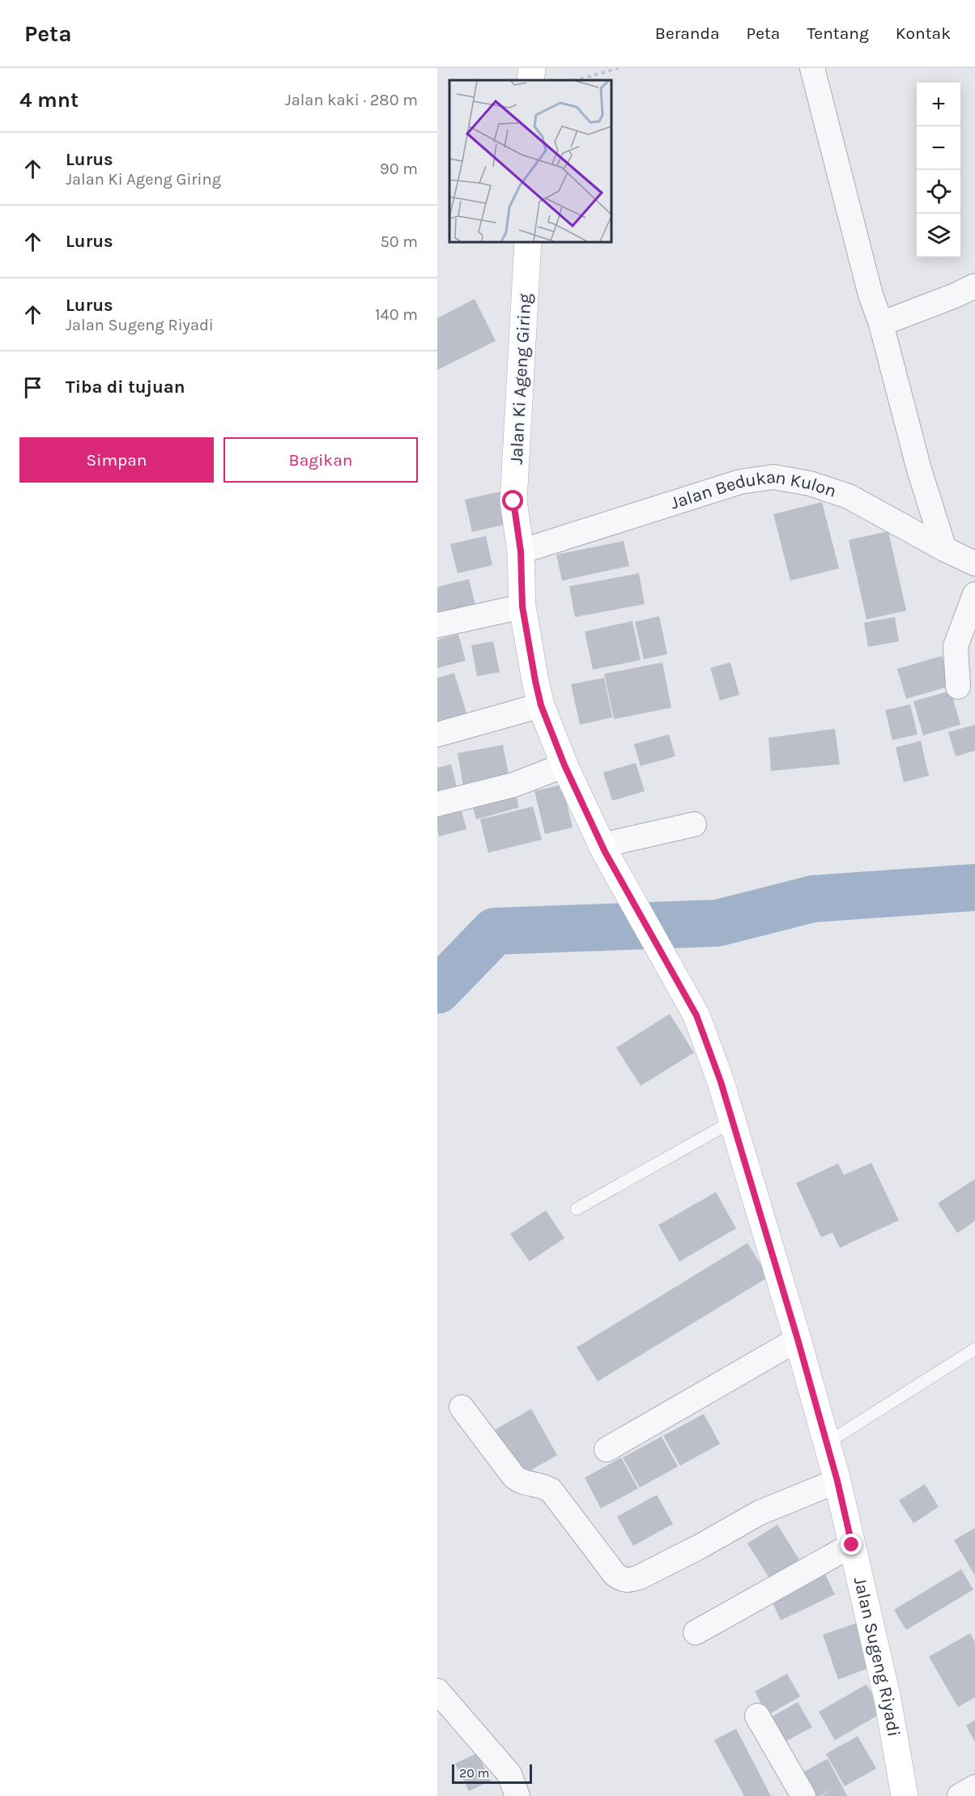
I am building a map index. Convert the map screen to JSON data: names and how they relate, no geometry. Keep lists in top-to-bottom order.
{
  "streets": {
    "street": ["Jalan Ki Ageng Giring", "Jalan Bedukan Kulon", "Jalan Sugeng Riyadi"]
  },
  "crossings": [
    ["Jalan Ki Ageng Giring", "Jalan Bedukan Kulon"],
    ["Jalan Ki Ageng Giring", "Jalan Sugeng Riyadi"]
  ],
  "scale_bar": "20 m",
  "page": {
    "header": "Peta",
    "nav": [
      "Beranda",
      "Peta",
      "Tentang",
      "Kontak"
    ],
    "heading": ["4 mnt", "Jalan kaki · 280 m"],
    "map_buttons": ["+", "−"],
    "list": [
      ["Lurus", "Jalan Ki Ageng Giring", "90 m"],
      ["Lurus", "50 m"],
      ["Lurus", "Jalan Sugeng Riyadi", "140 m"],
      "Tiba di tujuan"
    ],
    "buttons": ["Simpan", "Bagikan"],
    "scale": "20 m"
  }
}
